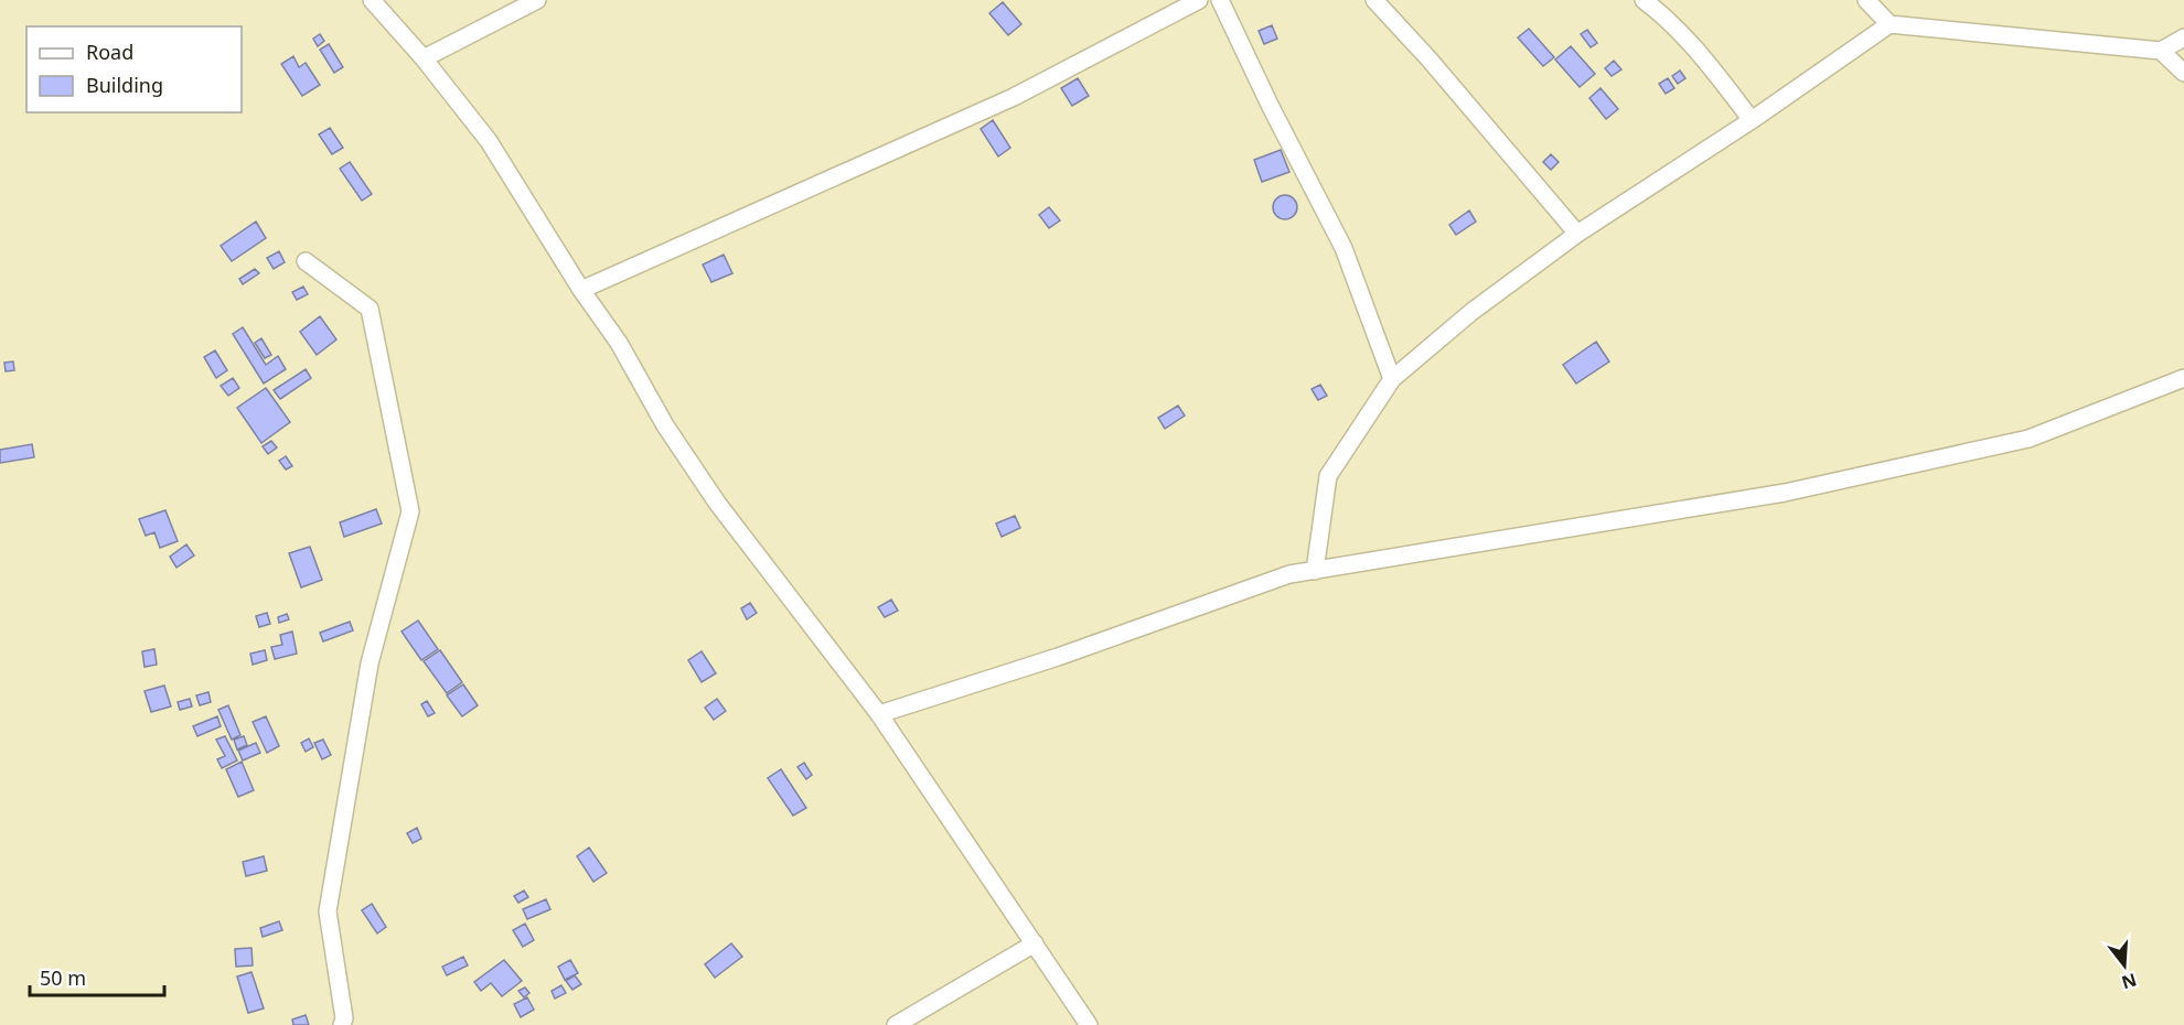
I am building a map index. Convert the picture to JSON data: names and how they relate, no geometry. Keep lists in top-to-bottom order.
{
  "legend": ["Road", "Building"],
  "scale_bar": "50 m",
  "north": "bottom"
}
